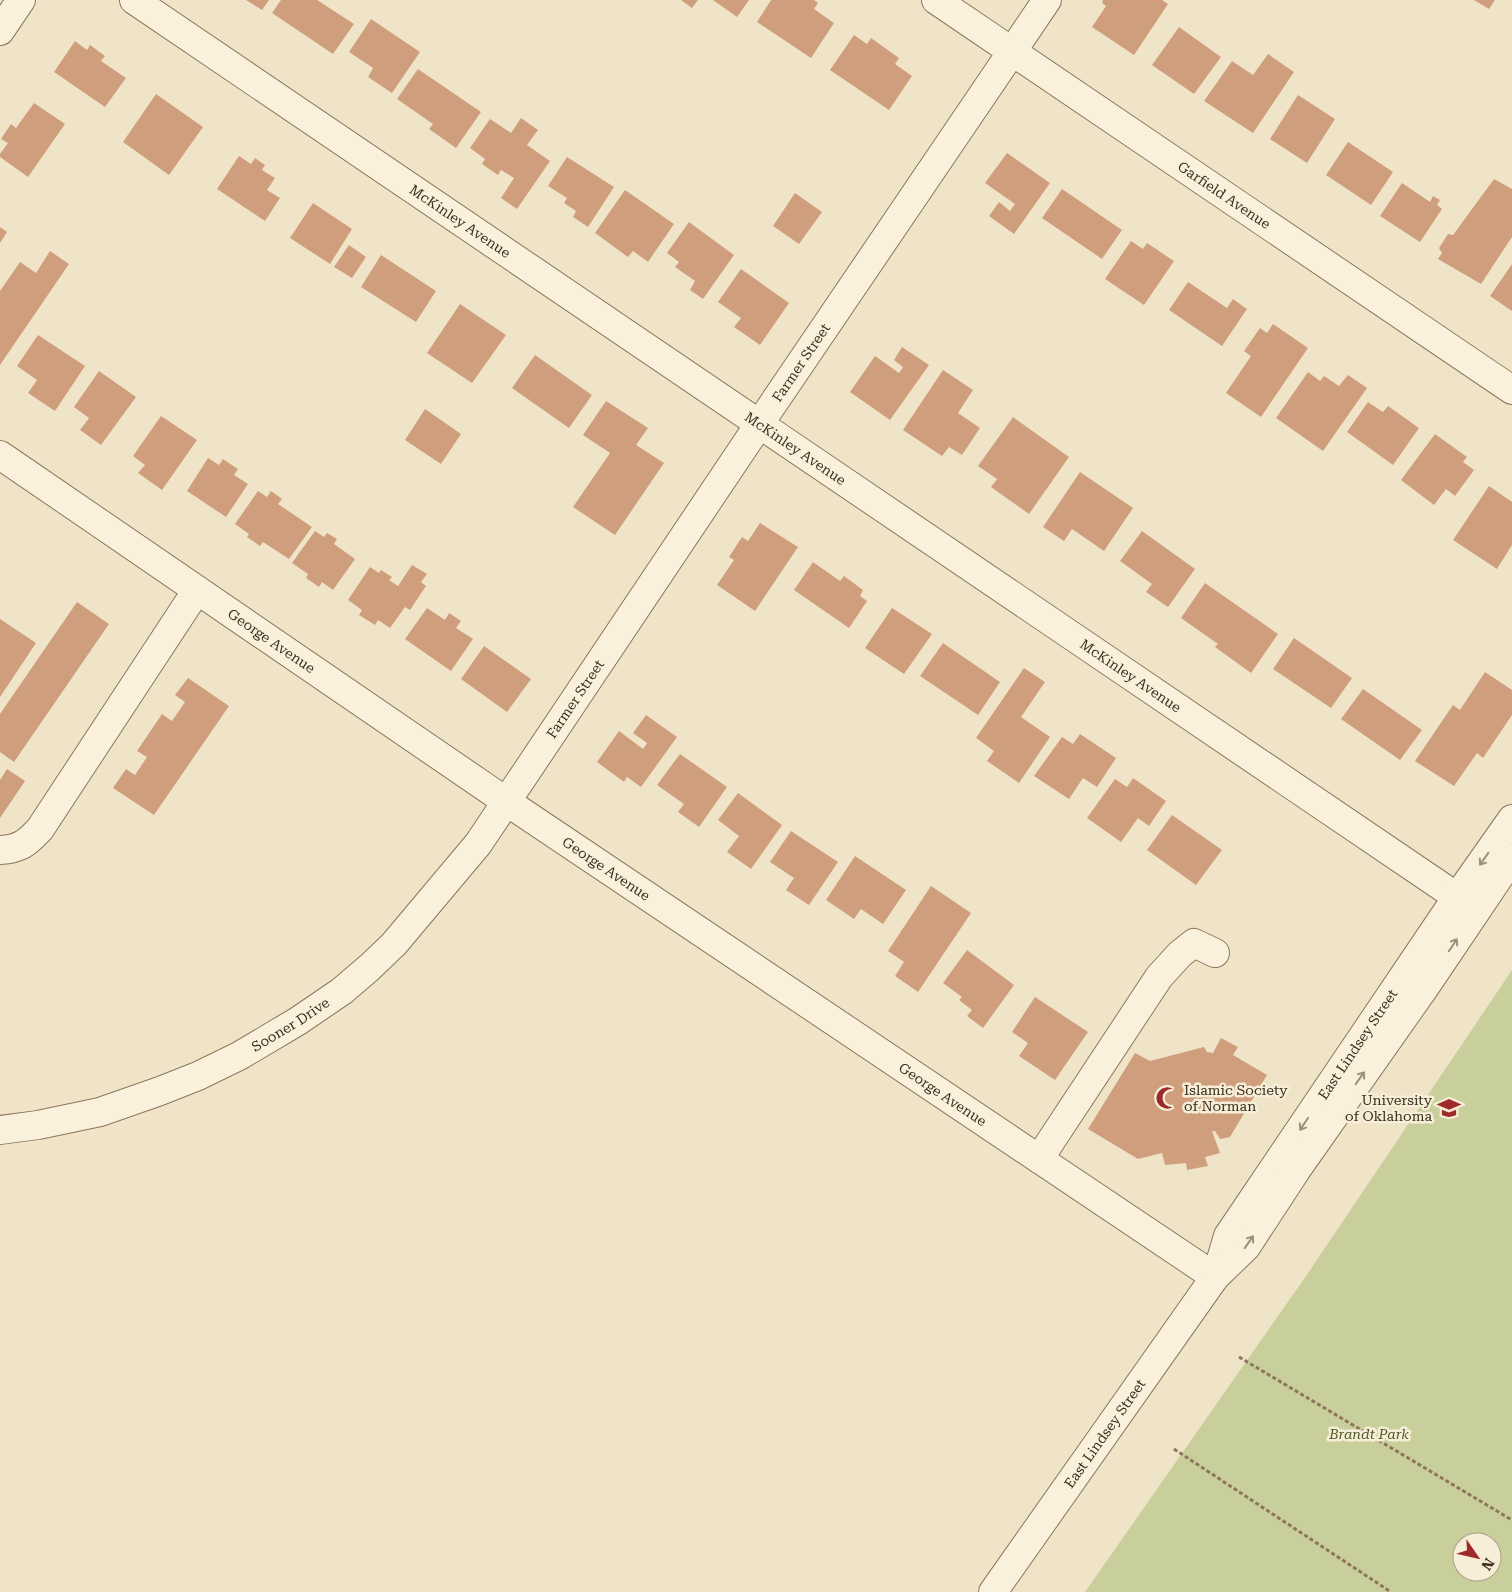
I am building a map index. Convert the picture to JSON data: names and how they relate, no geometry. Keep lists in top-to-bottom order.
{
  "streets": {
    "street": [
      "Garfield Avenue",
      "McKinley Avenue",
      "Farmer Street",
      "George Avenue",
      "Sooner Drive",
      "East Lindsey Street"
    ]
  },
  "crossings": [
    ["Garfield Avenue", "Farmer Street"],
    ["McKinley Avenue", "Farmer Street"],
    ["McKinley Avenue", "East Lindsey Street"],
    ["Farmer Street", "George Avenue"],
    ["Farmer Street", "Sooner Drive"],
    ["George Avenue", "Sooner Drive"],
    ["George Avenue", "East Lindsey Street"]
  ],
  "parks": ["Brandt Park"],
  "places": {
    "mosque": ["Islamic Society of Norman"],
    "school or university": ["University of Oklahoma"]
  },
  "north": "bottom right"
}
